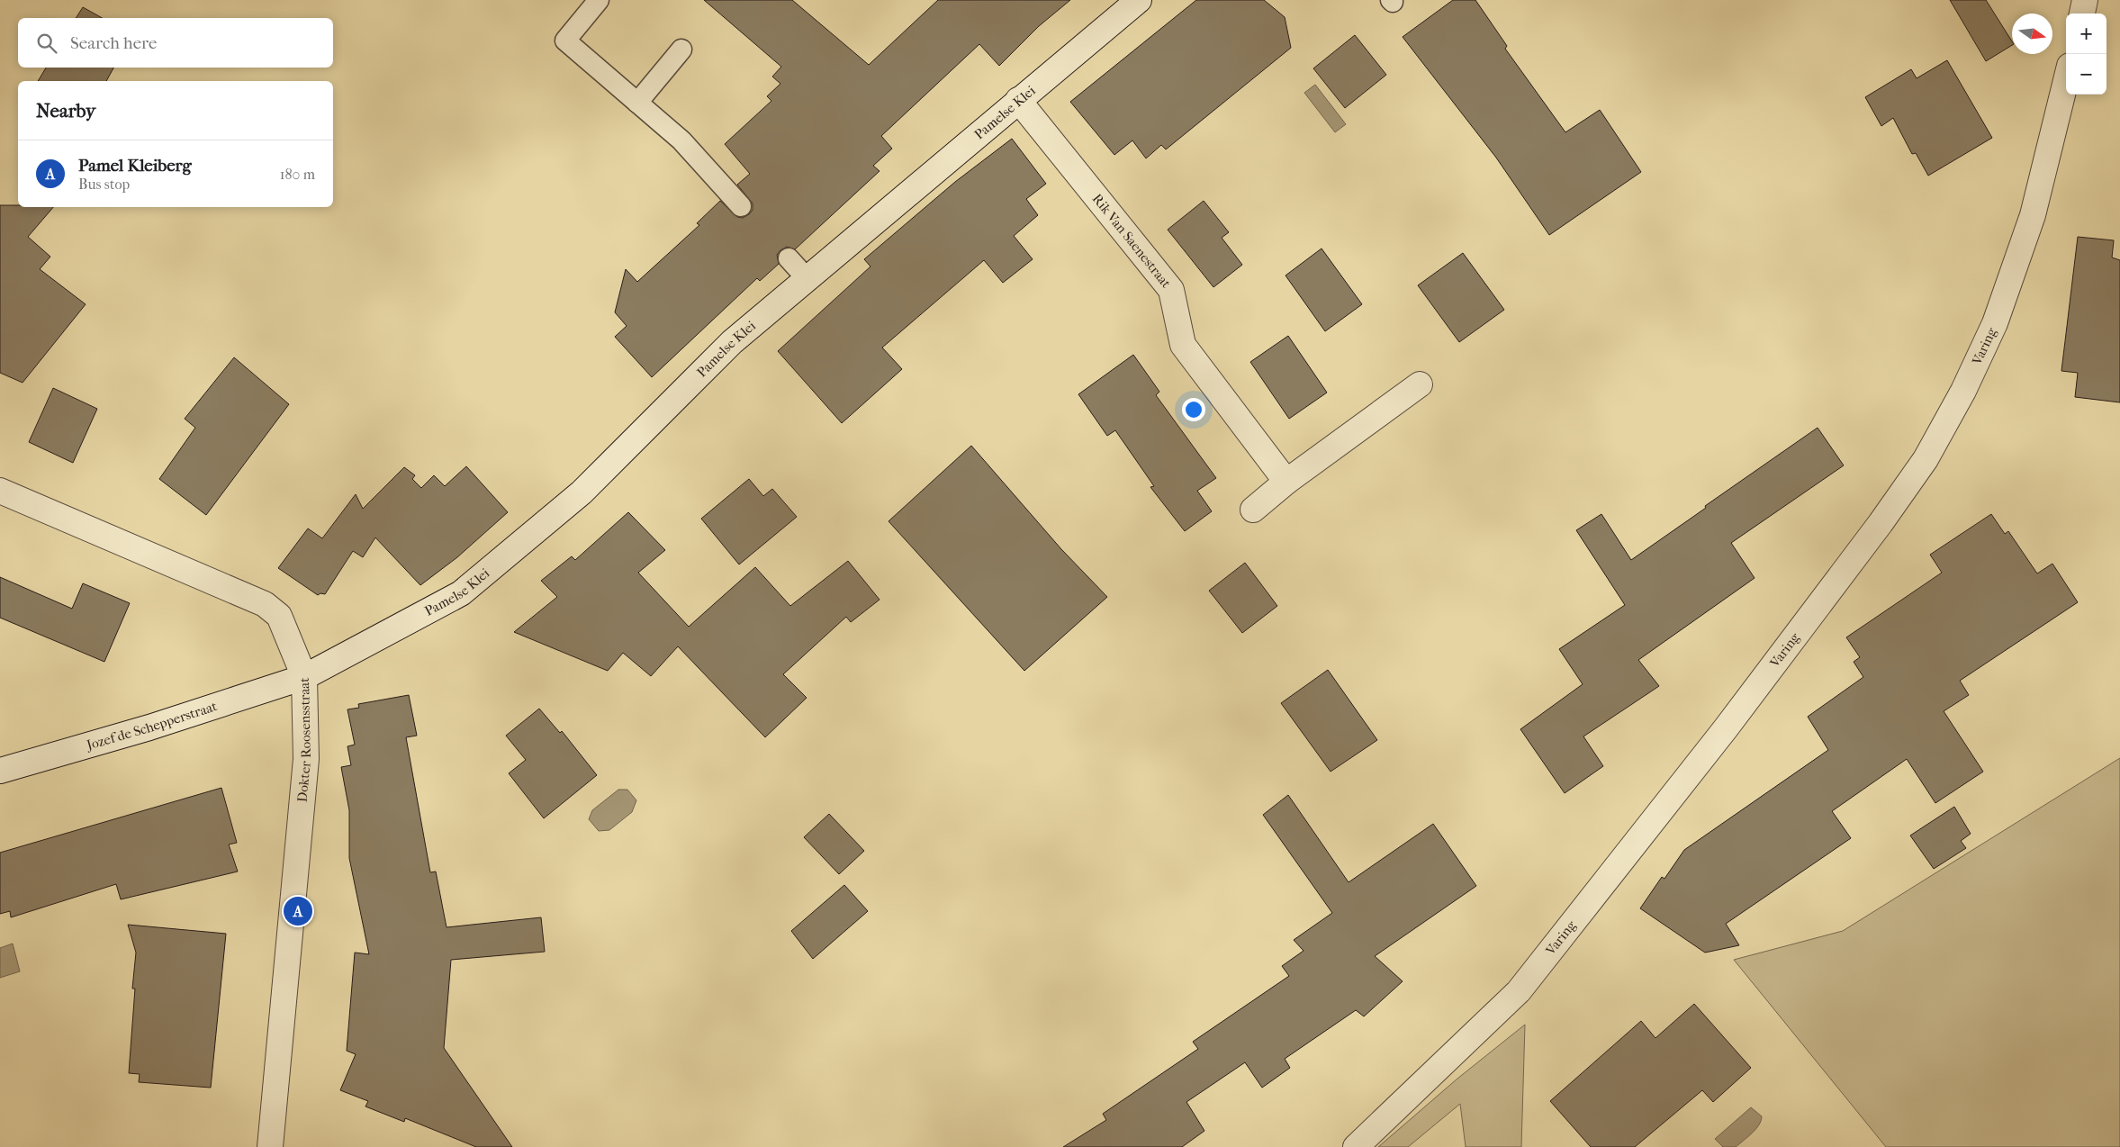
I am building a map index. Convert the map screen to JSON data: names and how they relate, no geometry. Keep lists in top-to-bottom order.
{
  "streets": {
    "street": [
      "Pamelse Klei",
      "Rik Van Saenestraat",
      "Varing",
      "Jozef de Schepperstraat",
      "Dokter Roosensstraat"
    ]
  },
  "crossings": [
    ["Pamelse Klei", "Rik Van Saenestraat"],
    ["Pamelse Klei", "Jozef de Schepperstraat"],
    ["Pamelse Klei", "Dokter Roosensstraat"],
    ["Jozef de Schepperstraat", "Dokter Roosensstraat"]
  ],
  "north": "right",
  "page": {
    "map_buttons": ["+", "−"],
    "search": "Search here",
    "heading": "Nearby",
    "list": [
      {
        "mark": "A",
        "name": "Pamel Kleiberg",
        "note": "Bus stop",
        "value": "180 m"
      }
    ],
    "pins": "A"
  }
}
